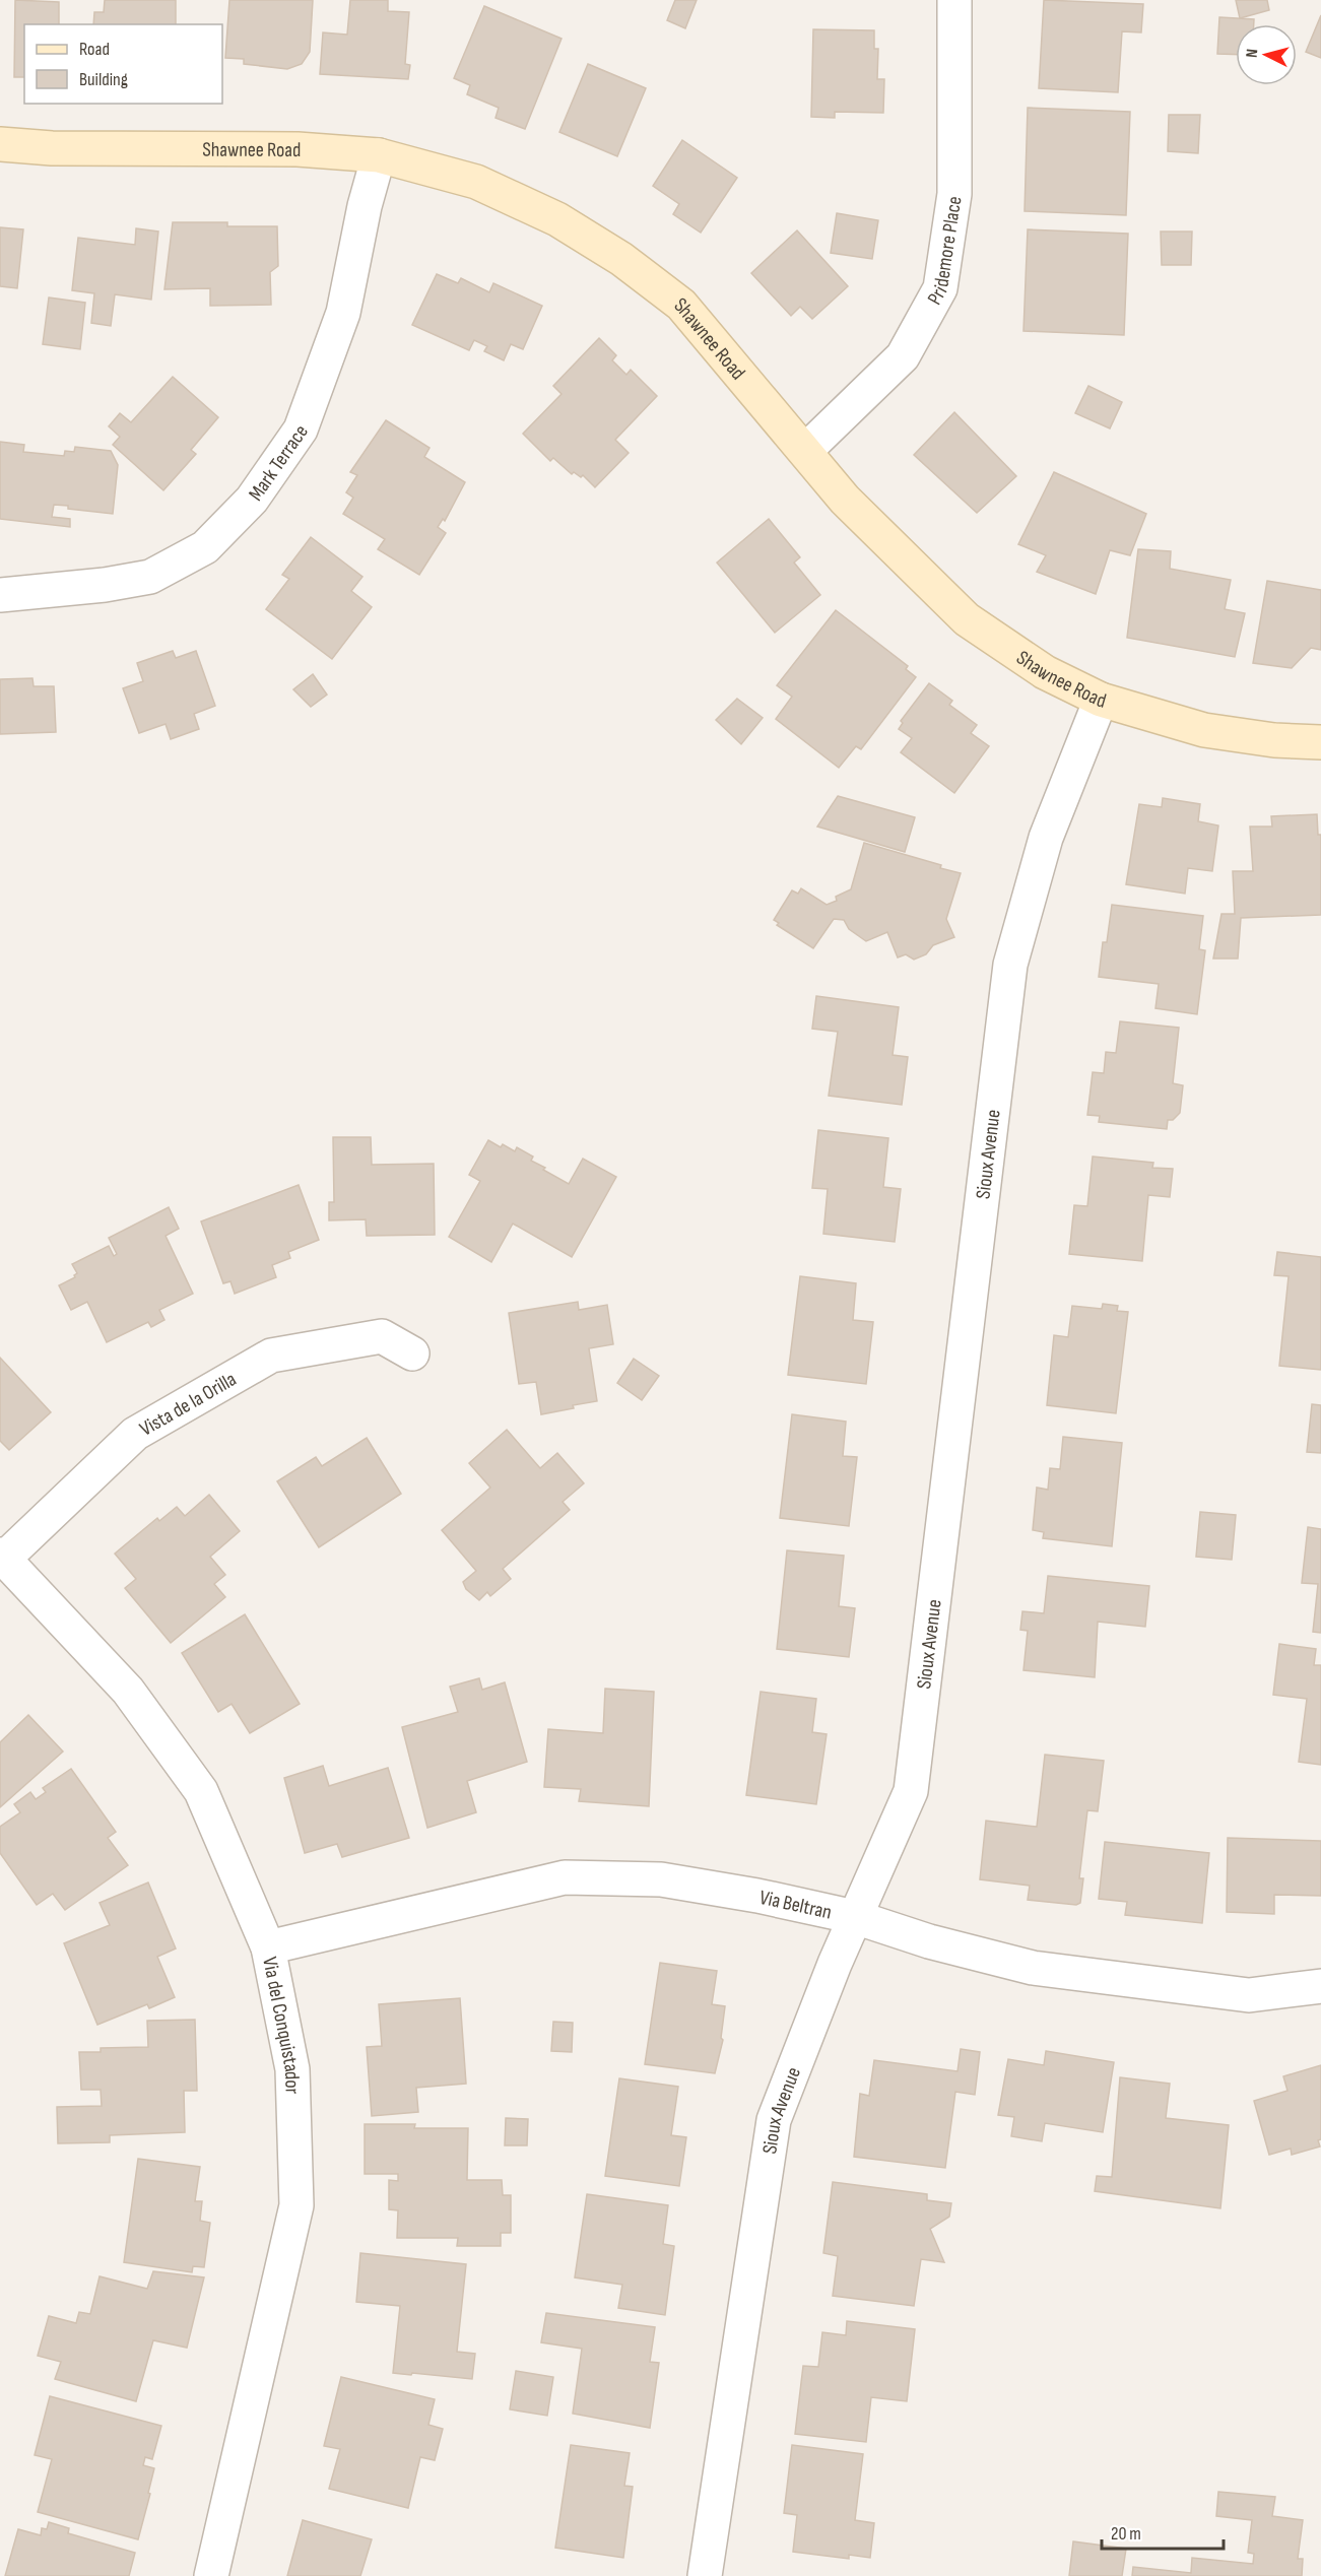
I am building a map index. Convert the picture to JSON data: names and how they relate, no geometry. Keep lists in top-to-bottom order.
{
  "streets": {
    "street": [
      "Shawnee Road",
      "Pridemore Place",
      "Mark Terrace",
      "Sioux Avenue",
      "Vista de la Orilla",
      "Via Beltran",
      "Via del Conquistador"
    ]
  },
  "crossings": [
    ["Shawnee Road", "Pridemore Place"],
    ["Shawnee Road", "Mark Terrace"],
    ["Shawnee Road", "Sioux Avenue"],
    ["Sioux Avenue", "Via Beltran"],
    ["Vista de la Orilla", "Via del Conquistador"],
    ["Via Beltran", "Via del Conquistador"]
  ],
  "legend": ["Road", "Building"],
  "scale_bar": "20 m",
  "north": "left"
}
